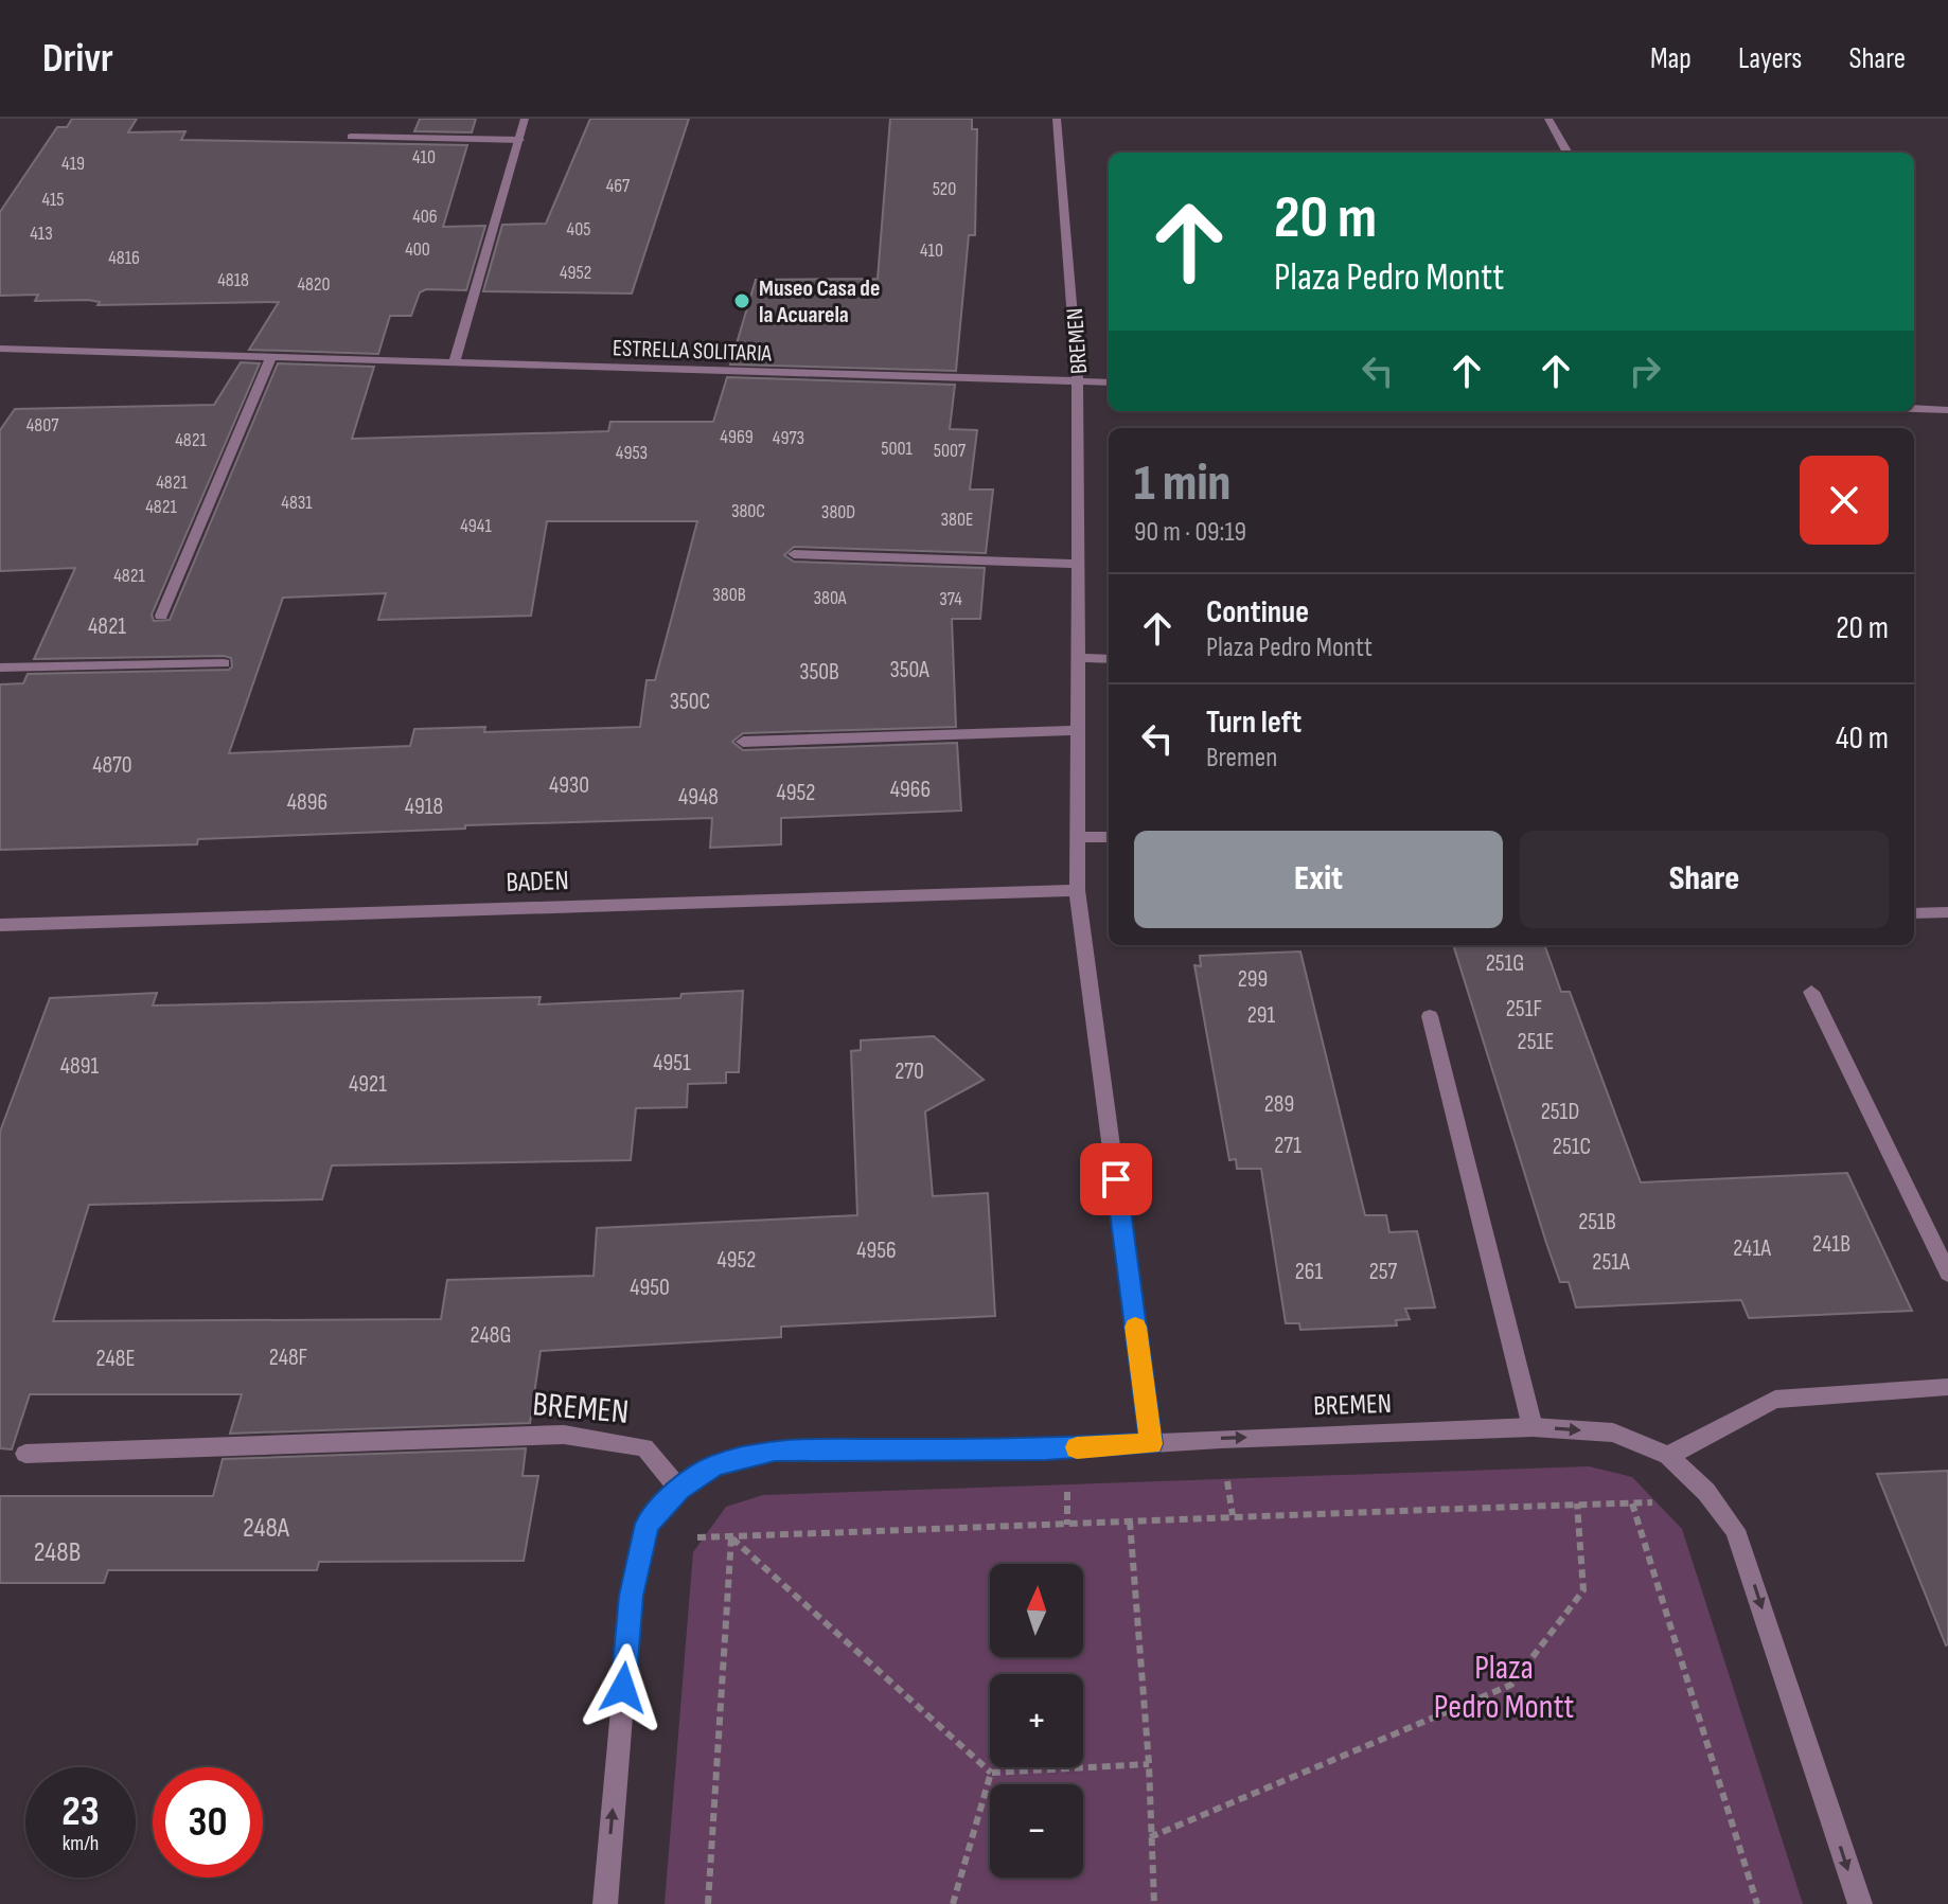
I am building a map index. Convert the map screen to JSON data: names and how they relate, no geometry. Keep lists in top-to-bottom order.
{
  "streets": {
    "street": ["BREMEN", "ESTRELLA SOLITARIA", "BADEN"]
  },
  "crossings": [
    ["BREMEN", "ESTRELLA SOLITARIA"],
    ["BREMEN", "BADEN"]
  ],
  "parks": ["Plaza Pedro Montt"],
  "places": ["Museo Casa de la Acuarela"],
  "house_numbers": [
    "410",
    "419",
    "467",
    "520",
    "415",
    "406",
    "405",
    "413",
    "400",
    "410",
    "4816",
    "4952",
    "4818",
    "4820",
    "4807",
    "4969",
    "4973",
    "4821",
    "5001",
    "5007",
    "4953",
    "4821",
    "4831",
    "4821",
    "380C",
    "380D",
    "380E",
    "4941",
    "4821",
    "380B",
    "380A",
    "374",
    "4821",
    "350A",
    "350B",
    "350C",
    "4870",
    "4930",
    "4966",
    "4952",
    "4948",
    "4896",
    "4918",
    "251G",
    "299",
    "251F",
    "291",
    "251E",
    "4951",
    "4891",
    "270",
    "4921",
    "289",
    "251D",
    "271",
    "251C",
    "251B",
    "241B",
    "241A",
    "4956",
    "4952",
    "251A",
    "261",
    "257",
    "4950",
    "248G",
    "248F",
    "248E",
    "248A",
    "248B"
  ],
  "north": "top",
  "page": {
    "header": "Drivr",
    "nav": ["Map", "Layers", "Share"],
    "turn": ["20 m", "Plaza Pedro Montt"],
    "heading": ["1 min", "90 m · 09:19"],
    "list": [
      {
        "name": "Continue",
        "note": "Plaza Pedro Montt",
        "value": "20 m"
      },
      {
        "name": "Turn left",
        "note": "Bremen",
        "value": "40 m"
      }
    ],
    "buttons": ["Exit", "Share"],
    "map_buttons": ["+", "−"],
    "speed": "23 km/h",
    "limit": "30"
  }
}
